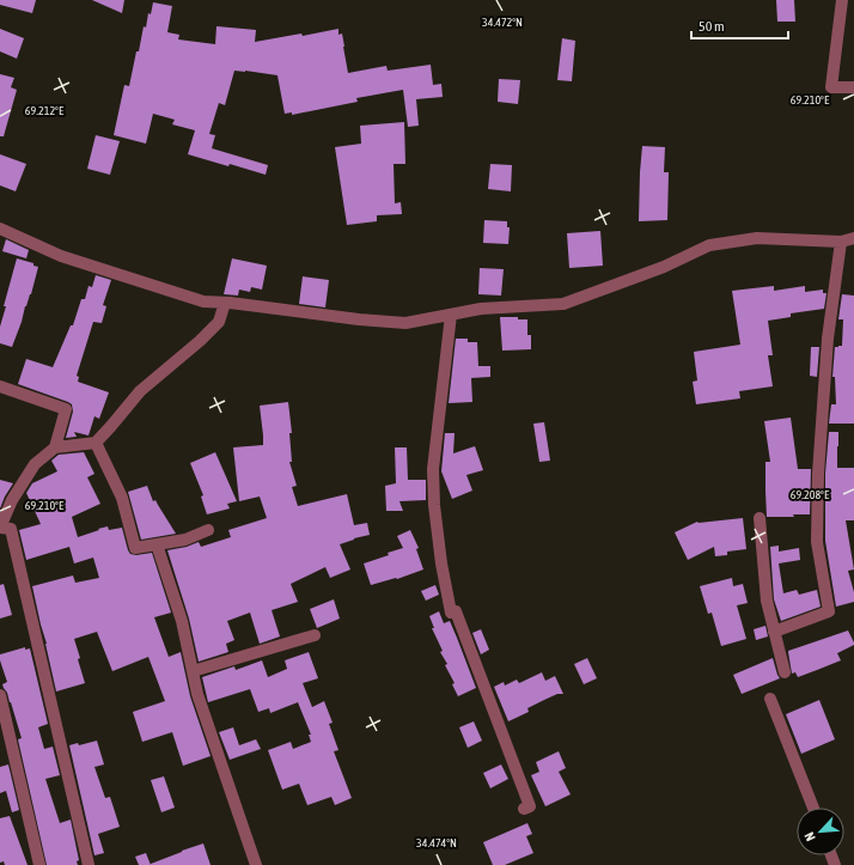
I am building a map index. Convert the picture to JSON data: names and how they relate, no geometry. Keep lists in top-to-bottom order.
{
  "scale_bar": "50 m",
  "north": "bottom left",
  "coordinates": [
    "34.472°N",
    "69.210°E",
    "69.212°E",
    "69.208°E",
    "34.474°N"
  ]
}
